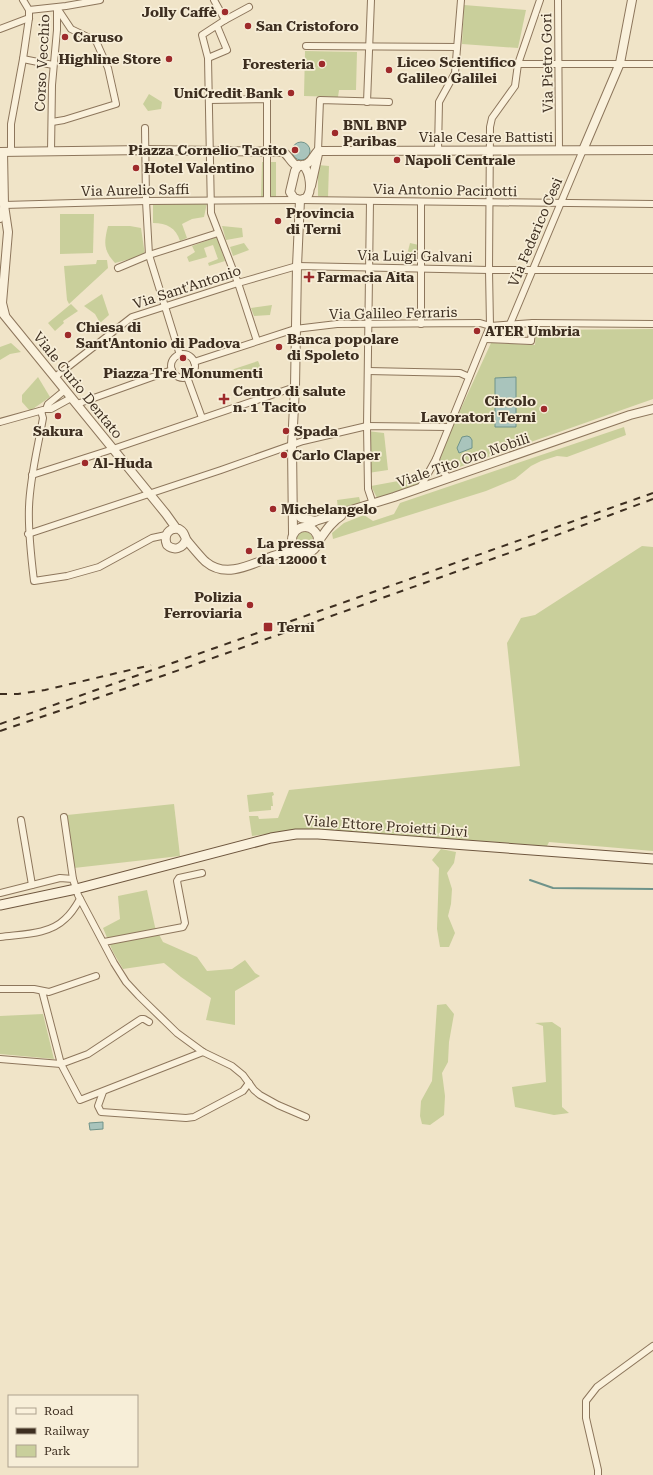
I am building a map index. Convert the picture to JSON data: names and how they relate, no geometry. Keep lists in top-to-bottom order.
{
  "streets": {
    "main road": ["Viale Ettore Proietti Divi"],
    "street": [
      "Corso Vecchio",
      "Via Pietro Gori",
      "Viale Cesare Battisti",
      "Via Aurelio Saffi",
      "Via Antonio Pacinotti",
      "Via Federico Cesi",
      "Via Luigi Galvani",
      "Via Sant'Antonio",
      "Via Galileo Ferraris",
      "Viale Curio Dentato",
      "Viale Tito Oro Nobili"
    ]
  },
  "crossings": [
    ["Via Pietro Gori", "Viale Cesare Battisti"],
    ["Viale Cesare Battisti", "Via Federico Cesi"],
    ["Via Antonio Pacinotti", "Via Federico Cesi"],
    ["Via Federico Cesi", "Via Luigi Galvani"],
    ["Via Federico Cesi", "Via Galileo Ferraris"],
    ["Via Luigi Galvani", "Via Sant'Antonio"],
    ["Via Sant'Antonio", "Viale Curio Dentato"]
  ],
  "places": {
    "other": [
      "Jolly Caffè",
      "San Cristoforo",
      "Caruso",
      "Highline Store",
      "Foresteria",
      "Liceo Scientifico Galileo Galilei",
      "UniCredit Bank",
      "BNL BNP Paribas",
      "Piazza Cornelio Tacito",
      "Napoli Centrale",
      "Hotel Valentino",
      "Provincia di Terni",
      "ATER Umbria",
      "Chiesa di Sant'Antonio di Padova",
      "Banca popolare di Spoleto",
      "Piazza Tre Monumenti",
      "Circolo Lavoratori Terni",
      "Sakura",
      "Spada",
      "Carlo Claper",
      "Al-Huda",
      "Michelangelo",
      "La pressa da 12000 t",
      "Polizia Ferroviaria"
    ],
    "health": ["Farmacia Aita", "Centro di salute n. 1 Tacito"],
    "transit": ["Terni"]
  },
  "legend": ["Road", "Railway", "Park"]
}
